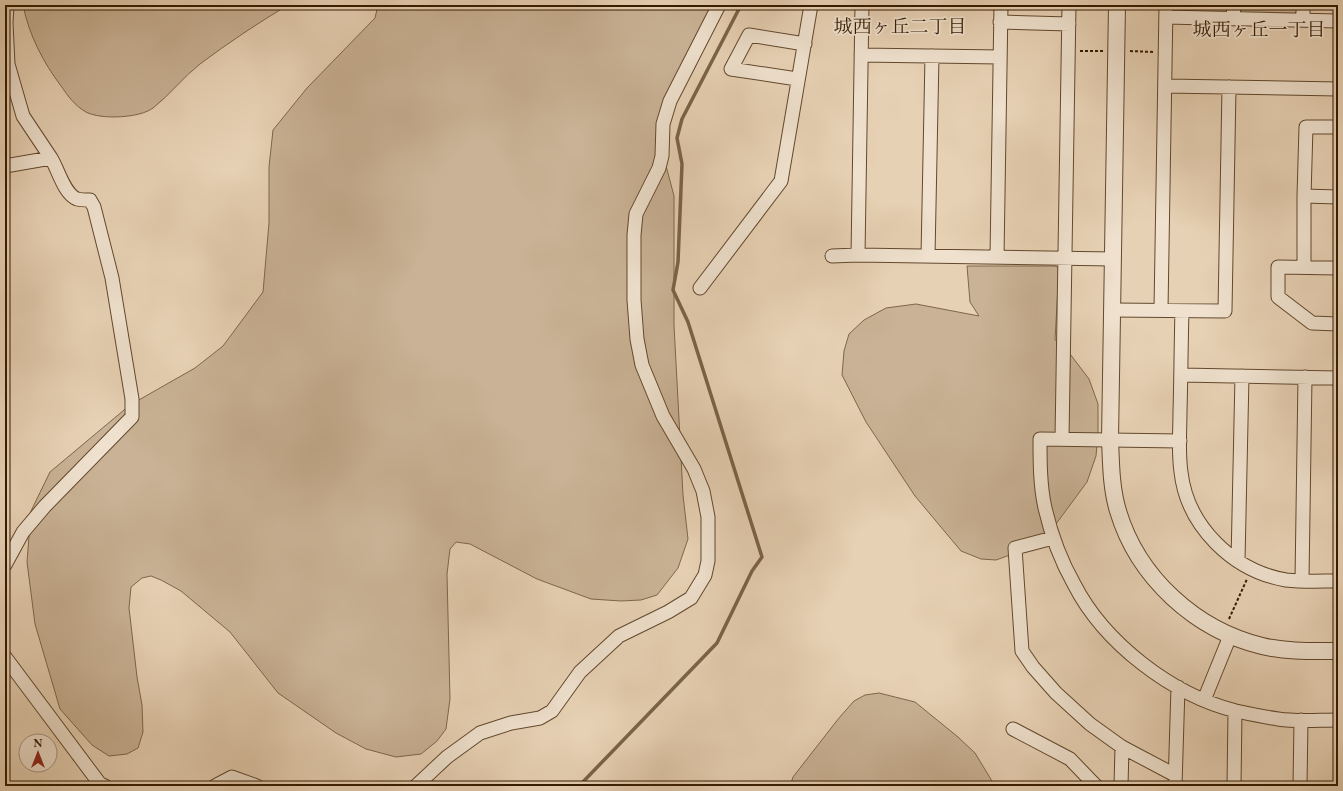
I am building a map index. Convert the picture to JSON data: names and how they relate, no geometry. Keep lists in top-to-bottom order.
{
  "districts": ["城西ヶ丘二丁目", "城西ヶ丘一丁目"],
  "north": "top"
}
